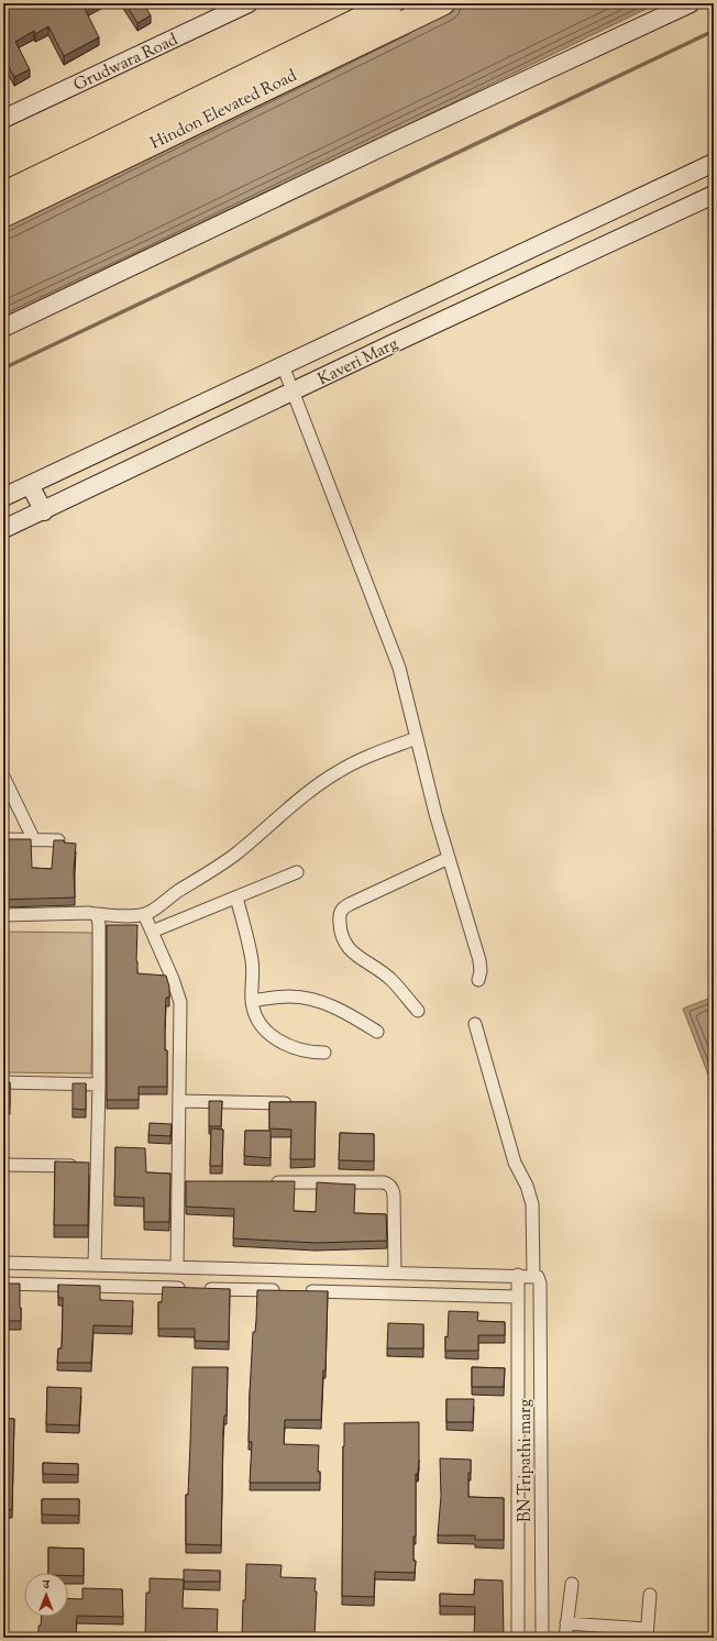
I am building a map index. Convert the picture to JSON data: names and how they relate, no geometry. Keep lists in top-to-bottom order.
{
  "streets": {
    "highway": ["Hindon Elevated Road"],
    "street": ["Grudwara Road", "Kaveri Marg", "BN Tripathi marg"]
  },
  "north": "top"
}
